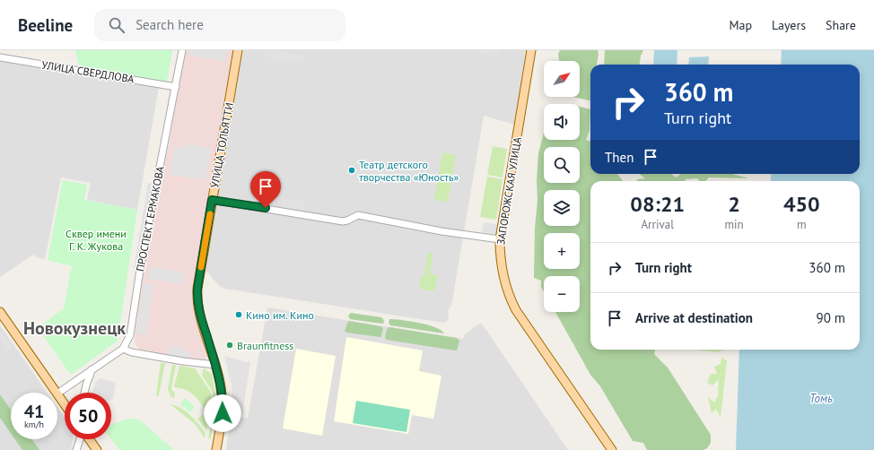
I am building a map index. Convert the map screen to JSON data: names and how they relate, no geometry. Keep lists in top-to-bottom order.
{
  "streets": {
    "main road": ["УЛИЦА ТОЛЬЯТТИ", "ЗАПОРОЖСКАЯ УЛИЦА"],
    "street": ["УЛИЦА СВЕРДЛОВА", "ПРОСПЕКТ ЕРМАКОВА"]
  },
  "crossings": [
    ["УЛИЦА СВЕРДЛОВА", "ПРОСПЕКТ ЕРМАКОВА"]
  ],
  "districts": ["Новокузнецк"],
  "water": ["Томь"],
  "parks": ["Сквер имени Г. К. Жукова"],
  "places": ["Театр детского творчества «Юность»", "Кино им. Кино", "Braunfitness"],
  "north": "top right",
  "page": {
    "header": "Beeline",
    "search": "Search here",
    "nav": ["Map", "Layers", "Share"],
    "map_buttons": ["+", "−"],
    "turn": ["360 m", "Turn right"],
    "then": "Then",
    "eta": [
      "08:21",
      "Arrival",
      "2",
      "min",
      "450",
      "m"
    ],
    "list": [
      {
        "name": "Turn right",
        "value": "360 m"
      },
      {
        "name": "Arrive at destination",
        "value": "90 m"
      }
    ],
    "speed": "41 km/h",
    "limit": "50"
  }
}
